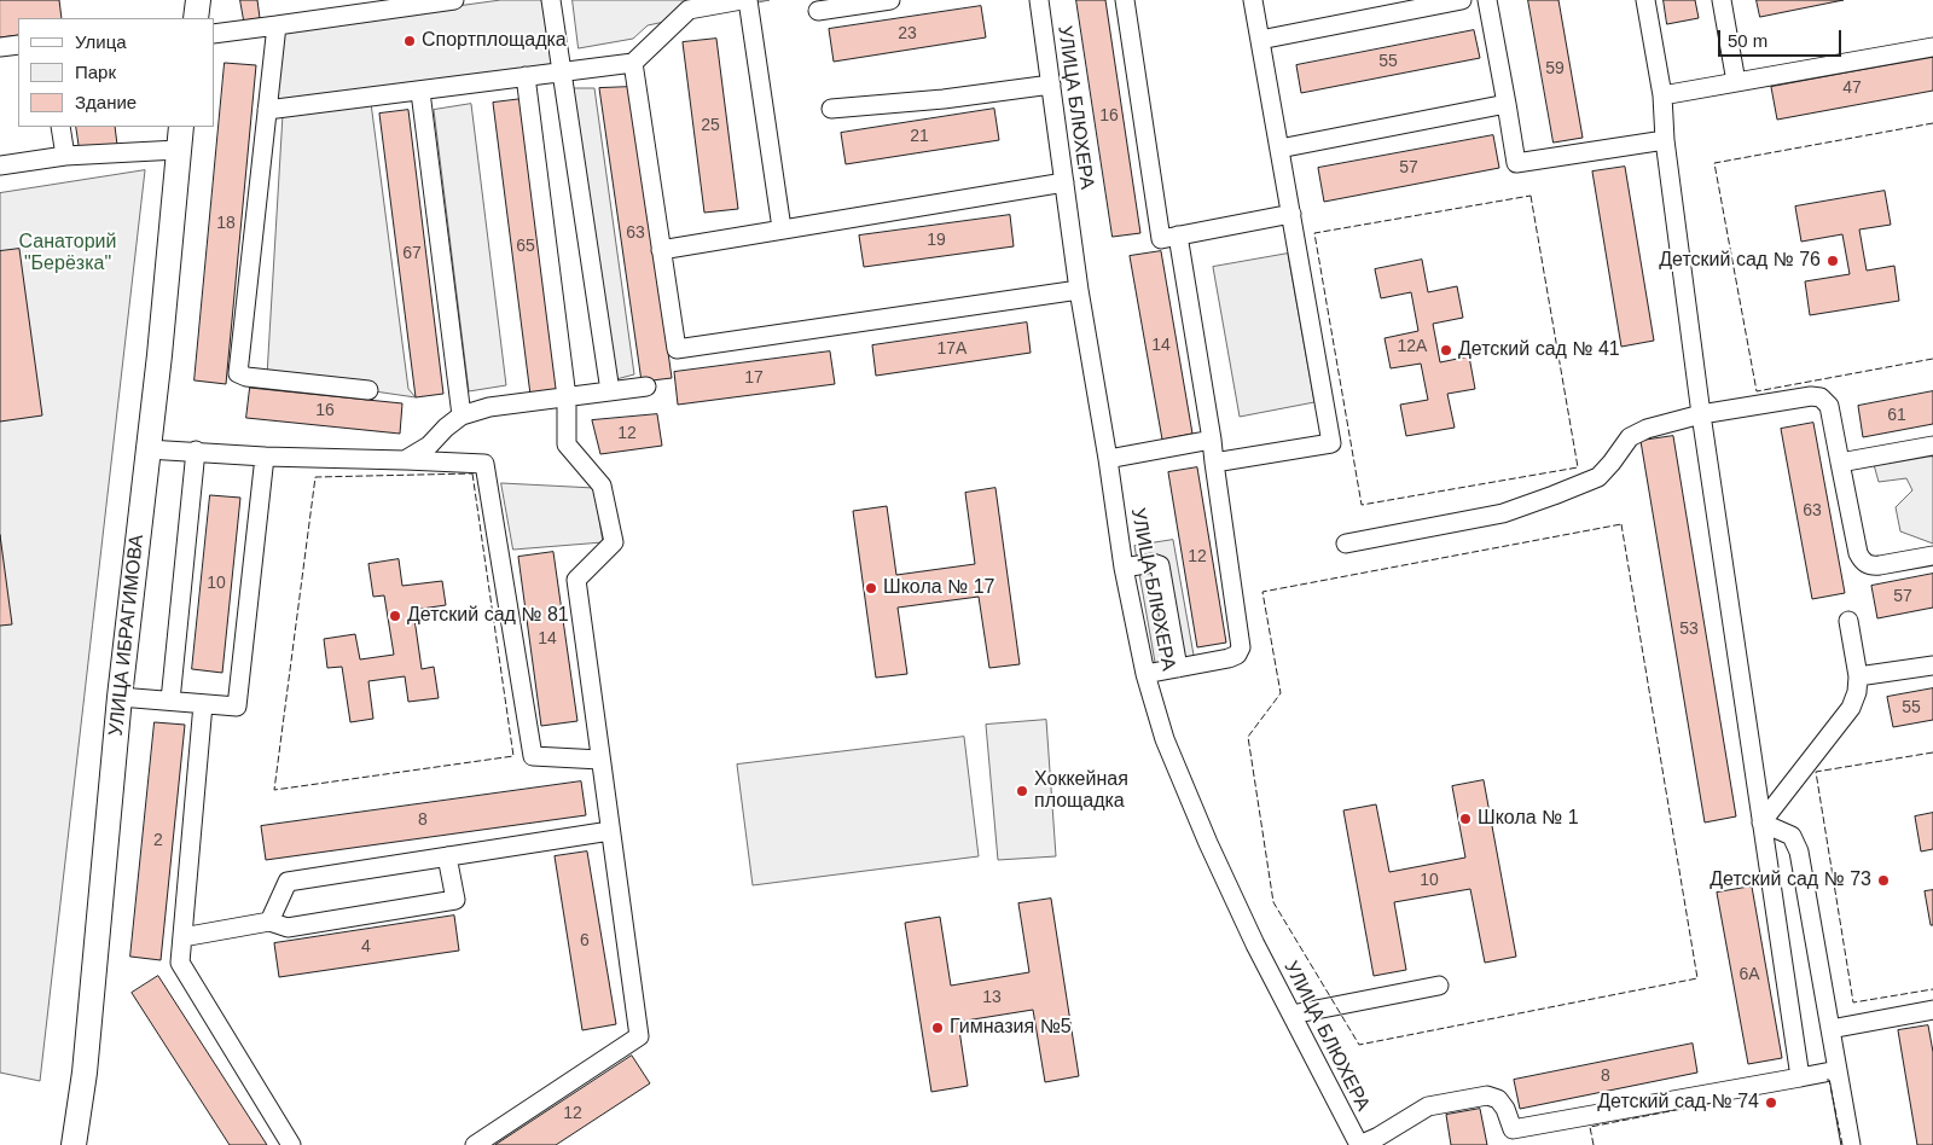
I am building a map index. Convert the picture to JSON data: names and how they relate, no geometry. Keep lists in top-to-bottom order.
{
  "streets": {
    "main road": ["УЛИЦА ИБРАГИМОВА"],
    "street": ["УЛИЦА БЛЮХЕРА"]
  },
  "parks": ["Санаторий \"Берёзка\""],
  "places": [
    "Спортплощадка",
    "Детский сад № 76",
    "Детский сад № 41",
    "Школа № 17",
    "Детский сад № 81",
    "Хоккейная площадка",
    "Школа № 1",
    "Детский сад № 73",
    "Гимназия №5",
    "Детский сад № 74"
  ],
  "house_numbers": [
    "23",
    "55",
    "59",
    "47",
    "16",
    "25",
    "21",
    "57",
    "18",
    "63",
    "19",
    "65",
    "67",
    "14",
    "12А",
    "17А",
    "17",
    "16",
    "61",
    "12",
    "63",
    "12",
    "10",
    "57",
    "53",
    "14",
    "55",
    "8",
    "2",
    "10",
    "6",
    "4",
    "6А",
    "13",
    "8",
    "12"
  ],
  "legend": ["Улица", "Парк", "Здание"],
  "scale_bar": "50 m"
}
